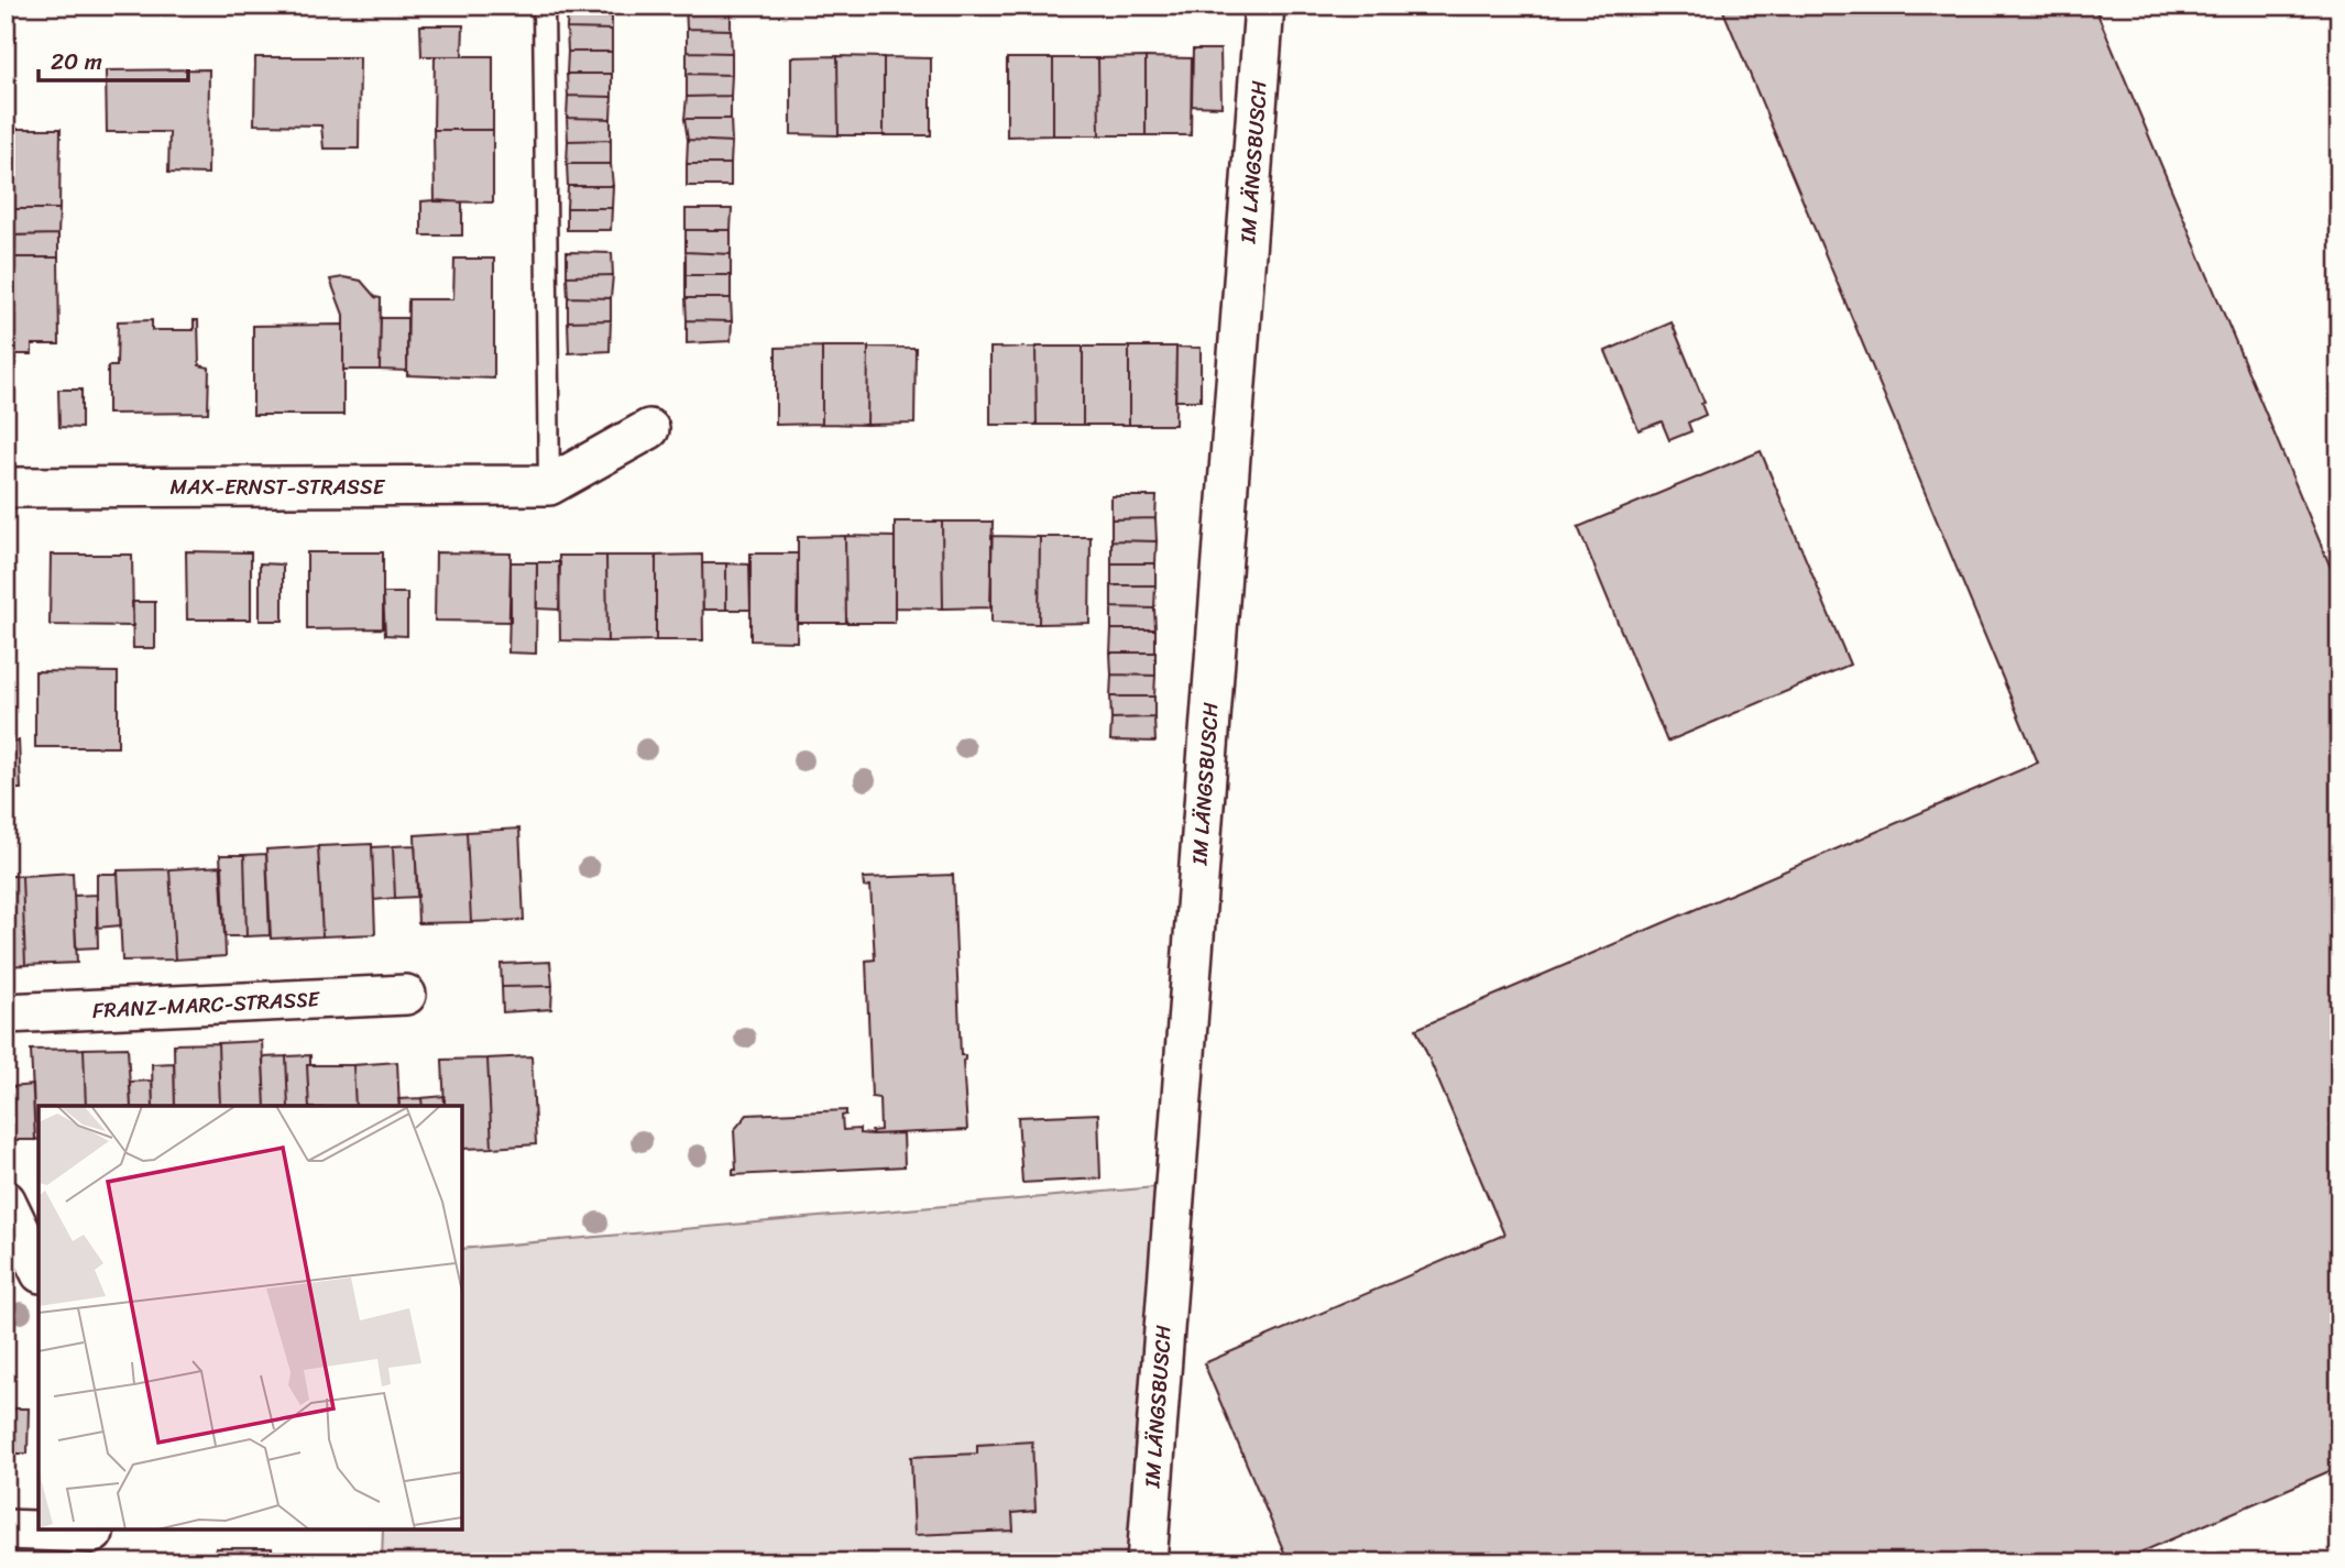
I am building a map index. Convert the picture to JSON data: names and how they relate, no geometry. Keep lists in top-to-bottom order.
{
  "streets": {
    "street": ["IM LÄNGSBUSCH", "MAX-ERNST-STRASSE", "FRANZ-MARC-STRASSE"]
  },
  "scale_bar": "20 m"
}
